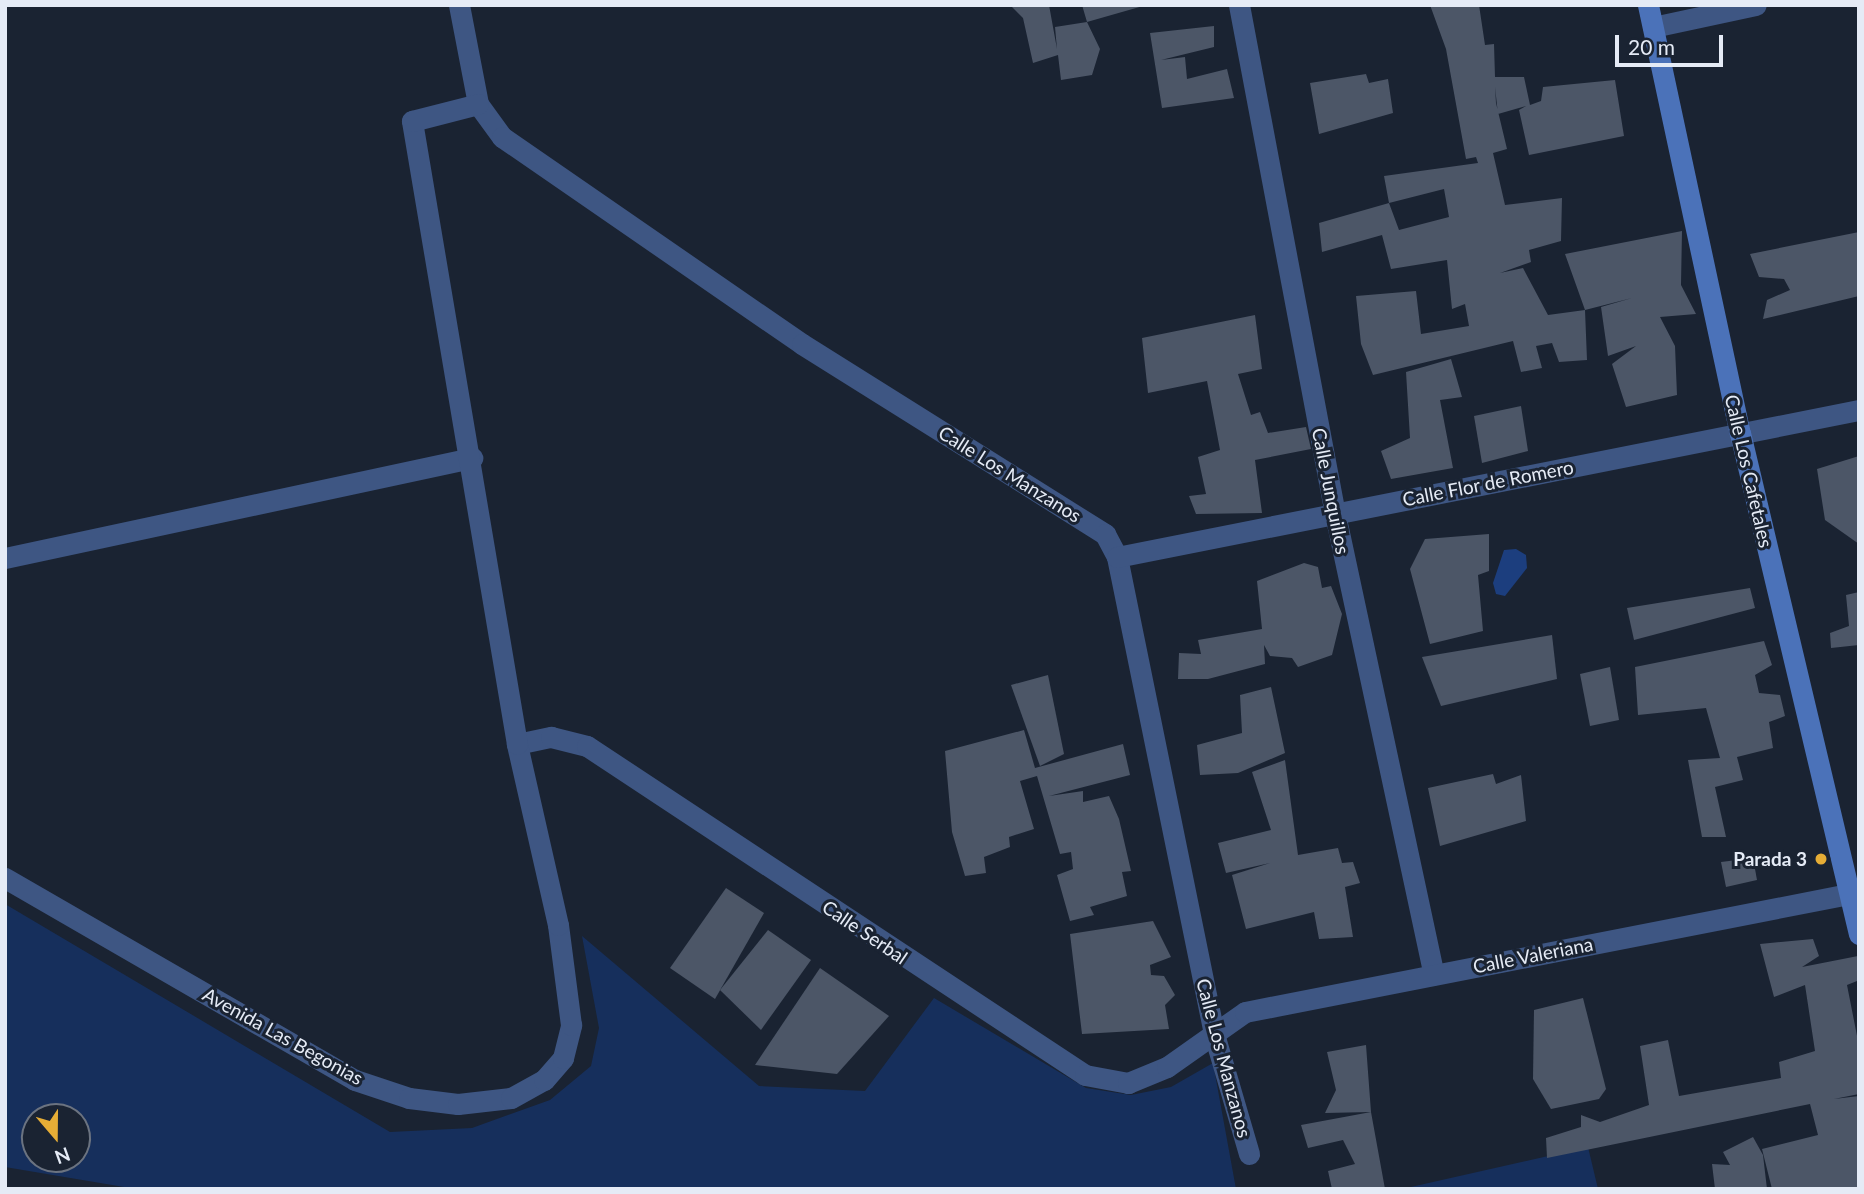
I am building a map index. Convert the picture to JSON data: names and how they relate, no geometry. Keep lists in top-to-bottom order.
{
  "streets": {
    "main road": ["Calle Los Cafetales"],
    "street": [
      "Calle Los Manzanos",
      "Calle Flor de Romero",
      "Calle Junquillos",
      "Calle Serbal",
      "Calle Valeriana",
      "Avenida Las Begonias"
    ]
  },
  "crossings": [
    ["Calle Los Cafetales", "Calle Flor de Romero"],
    ["Calle Los Cafetales", "Calle Valeriana"],
    ["Calle Los Manzanos", "Calle Flor de Romero"],
    ["Calle Los Manzanos", "Calle Serbal"],
    ["Calle Los Manzanos", "Calle Valeriana"],
    ["Calle Los Manzanos", "Avenida Las Begonias"],
    ["Calle Flor de Romero", "Calle Junquillos"],
    ["Calle Junquillos", "Calle Valeriana"],
    ["Calle Serbal", "Calle Valeriana"],
    ["Calle Serbal", "Avenida Las Begonias"]
  ],
  "places": ["Parada 3"],
  "scale_bar": "20 m",
  "north": "bottom"
}
